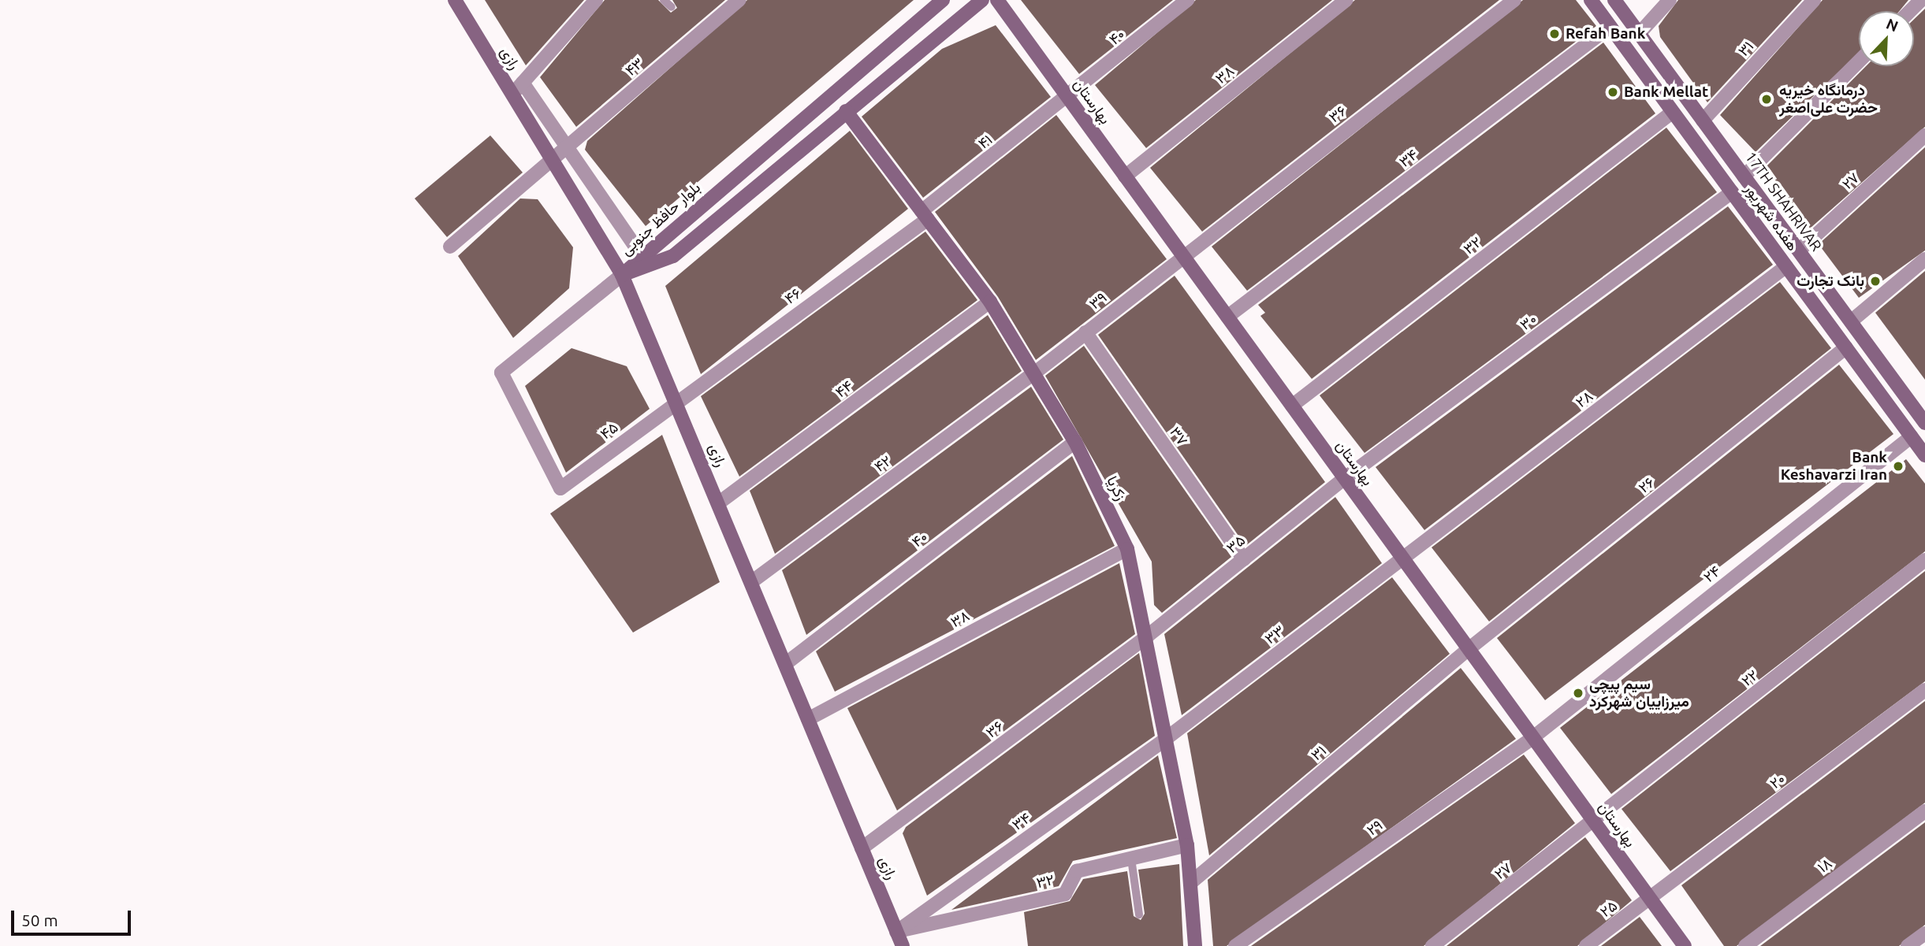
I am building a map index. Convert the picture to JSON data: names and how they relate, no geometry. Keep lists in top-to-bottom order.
{
  "streets": {
    "main road": [
      "رازی",
      "بهارستان",
      "17TH SHAHRIVAR",
      "هفده شهریور",
      "بلوار حافظ جنوبی",
      "زکریا"
    ],
    "street": [
      "۴۰",
      "۳۱",
      "۴۳",
      "۳۸",
      "۳۶",
      "۴۱",
      "۳۴",
      "۲۷",
      "۳۲",
      "۴۶",
      "۳۹",
      "۳۰",
      "۴۴",
      "۲۸",
      "۴۵",
      "۳۷",
      "۴۲",
      "۲۶",
      "۳۵",
      "۲۴",
      "۳۳",
      "۲۲",
      "۲۰",
      "۲۹",
      "۱۸",
      "۲۵"
    ]
  },
  "crossings": [
    ["۴۰", "رازی"],
    ["۴۰", "بهارستان"],
    ["۴۰", "۴۱"],
    ["۴۰", "زکریا"],
    ["۳۱", "بهارستان"],
    ["۳۱", "17TH SHAHRIVAR"],
    ["۳۱", "۲۶"],
    ["۳۱", "زکریا"],
    ["رازی", "۴۳"],
    ["رازی", "۳۸"],
    ["رازی", "۳۶"],
    ["رازی", "۳۴"],
    ["رازی", "بلوار حافظ جنوبی"],
    ["رازی", "۳۲"],
    ["رازی", "۴۶"],
    ["رازی", "۴۴"],
    ["رازی", "۴۵"],
    ["رازی", "۴۲"],
    ["۳۸", "بهارستان"],
    ["۳۸", "زکریا"],
    ["بهارستان", "۳۶"],
    ["بهارستان", "۴۱"],
    ["بهارستان", "۳۴"],
    ["بهارستان", "۲۷"],
    ["بهارستان", "۳۲"],
    ["بهارستان", "۳۹"],
    ["بهارستان", "۳۰"],
    ["بهارستان", "۲۸"],
    ["بهارستان", "۲۶"],
    ["بهارستان", "۳۵"],
    ["بهارستان", "۲۴"],
    ["بهارستان", "۳۳"],
    ["بهارستان", "۲۲"],
    ["بهارستان", "۲۰"],
    ["بهارستان", "۲۹"],
    ["بهارستان", "۲۵"],
    ["۳۶", "۳۹"],
    ["۳۶", "زکریا"],
    ["۳۶", "۳۵"],
    ["۴۱", "۴۶"],
    ["۴۱", "زکریا"],
    ["۳۴", "هفده شهریور"],
    ["۳۴", "۳۲"],
    ["۳۴", "زکریا"],
    ["۳۴", "۳۳"],
    ["۲۷", "17TH SHAHRIVAR"],
    ["۲۷", "۲۲"],
    ["هفده شهریور", "۳۲"],
    ["هفده شهریور", "۳۰"],
    ["هفده شهریور", "۲۸"],
    ["هفده شهریور", "۲۶"],
    ["هفده شهریور", "۲۴"],
    ["بلوار حافظ جنوبی", "۴۵"],
    ["بلوار حافظ جنوبی", "زکریا"],
    ["۳۲", "زکریا"],
    ["۴۶", "۴۵"],
    ["۴۶", "زکریا"],
    ["۳۹", "۳۷"],
    ["۳۹", "۴۲"],
    ["۳۹", "زکریا"],
    ["۳۰", "۳۵"],
    ["۴۴", "زکریا"],
    ["۲۸", "۳۳"],
    ["۳۷", "۳۵"],
    ["۴۲", "زکریا"],
    ["زکریا", "۳۵"],
    ["زکریا", "۳۳"],
    ["۲۴", "۲۹"],
    ["۲۰", "۲۵"]
  ],
  "places": [
    "Refah Bank",
    "Bank Mellat",
    "درمانگاه خیریه حضرت علی‌اصغر",
    "بانک تجارت",
    "Bank Keshavarzi Iran",
    "سیم پیچی میرزاییان شهرکرد"
  ],
  "scale_bar": "50 m",
  "north": "top right"
}
